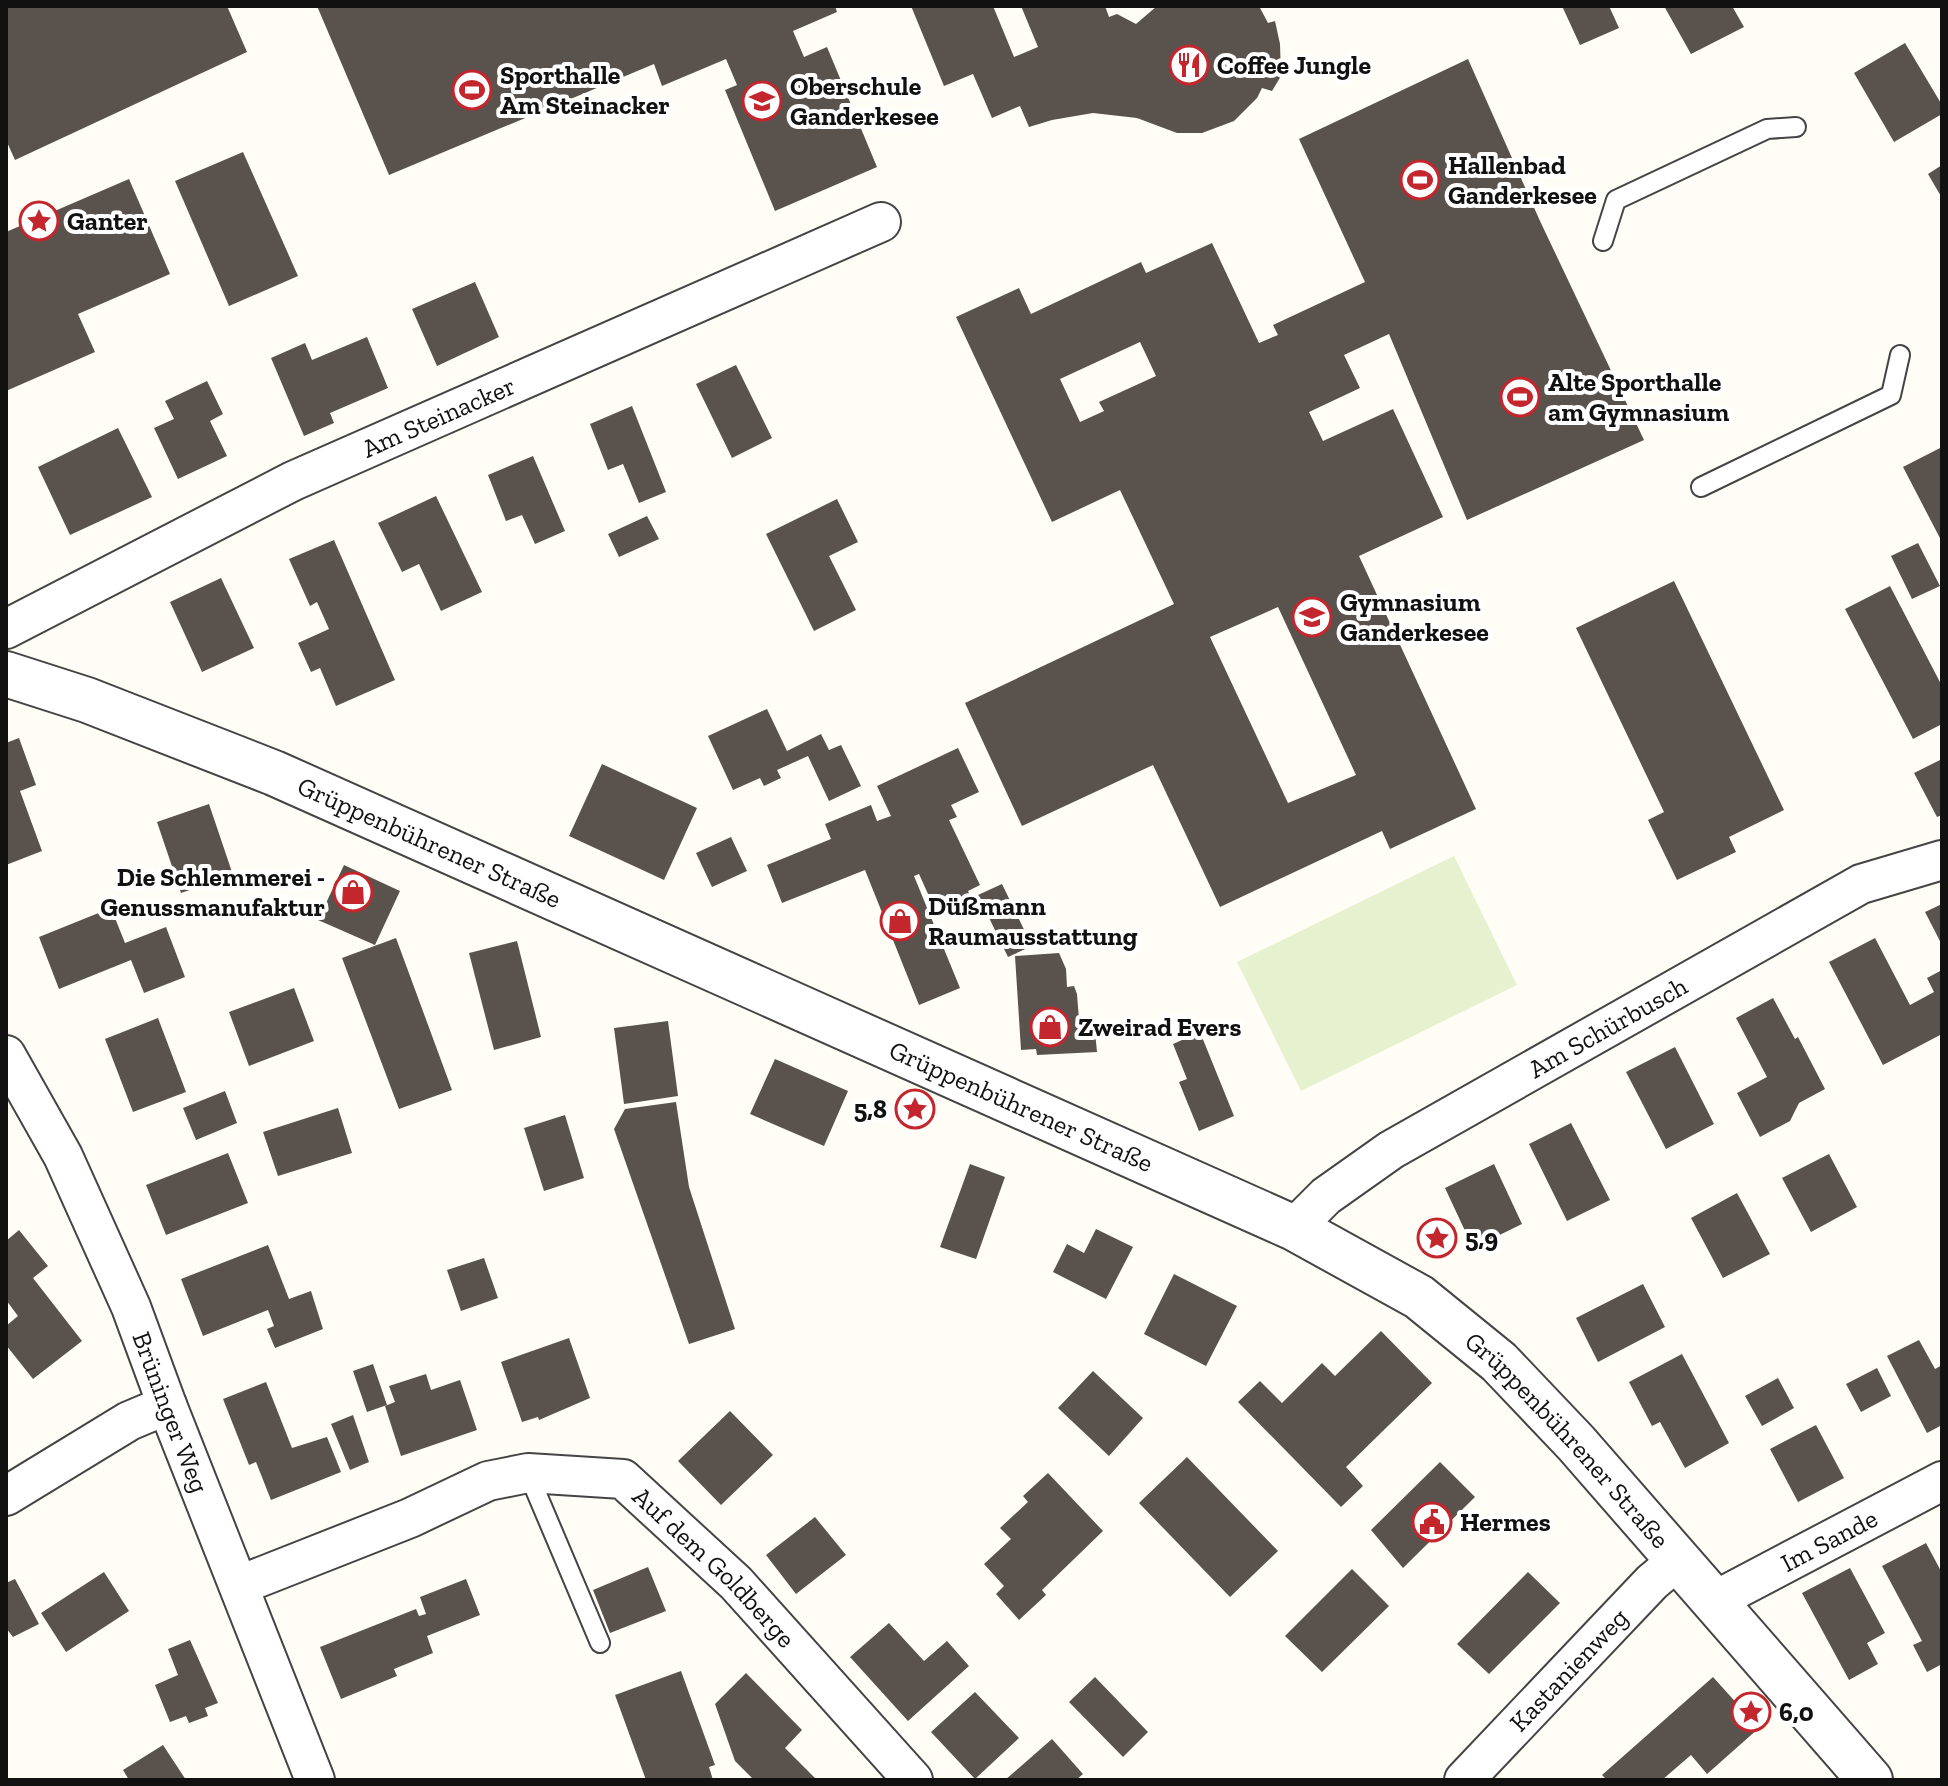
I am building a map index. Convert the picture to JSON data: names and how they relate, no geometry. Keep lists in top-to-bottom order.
{
  "streets": {
    "street": [
      "Am Steinacker",
      "Grüppenbührener Straße",
      "Am Schürbusch",
      "Brüninger Weg",
      "Im Sande",
      "Auf dem Goldberge",
      "Kastanienweg"
    ]
  },
  "crossings": [
    ["Grüppenbührener Straße", "Am Schürbusch"],
    ["Grüppenbührener Straße", "Im Sande"],
    ["Grüppenbührener Straße", "Kastanienweg"],
    ["Brüninger Weg", "Auf dem Goldberge"]
  ],
  "places": {
    "restaurant": ["Coffee Jungle"],
    "sports": ["Sporthalle Am Steinacker", "Hallenbad Ganderkesee", "Alte Sporthalle am Gymnasium"],
    "school or university": ["Oberschule Ganderkesee", "Gymnasium Ganderkesee"],
    "place": [
      "Ganter",
      "5,8",
      "5,9",
      "6,0"
    ],
    "shop": ["Die Schlemmerei - Genussmanufaktur", "Düßmann Raumausstattung", "Zweirad Evers"],
    "public building": ["Hermes"]
  }
}
